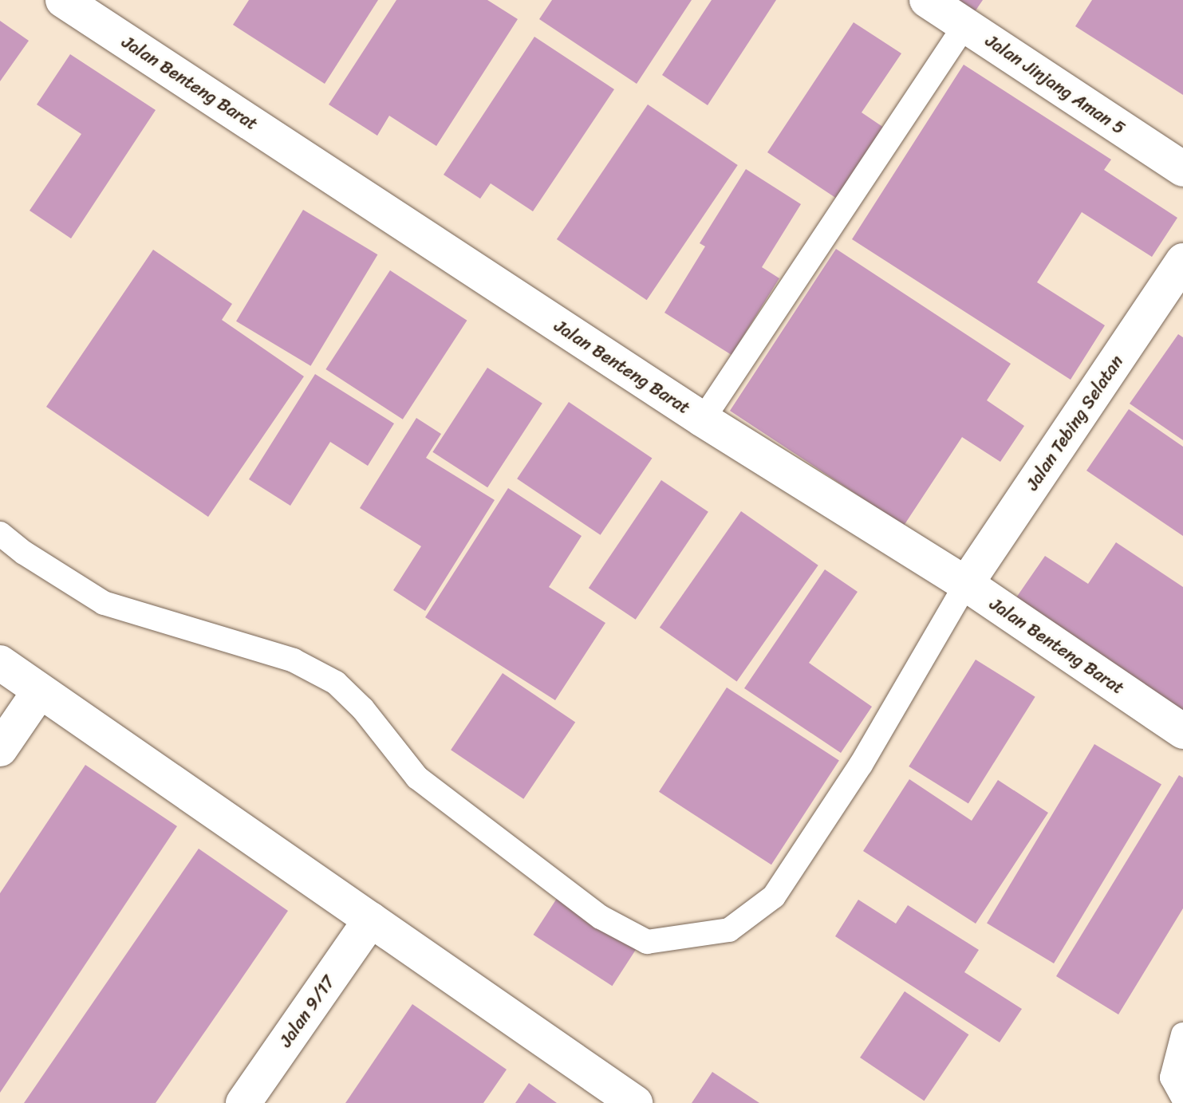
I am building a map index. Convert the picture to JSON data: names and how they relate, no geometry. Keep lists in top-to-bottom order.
{
  "streets": {
    "street": [
      "Jalan Benteng Barat",
      "Jalan Jinjang Aman 5",
      "Jalan Tebing Selatan",
      "Jalan 9/17"
    ]
  },
  "crossings": [
    ["Jalan Benteng Barat", "Jalan Tebing Selatan"]
  ]
}
